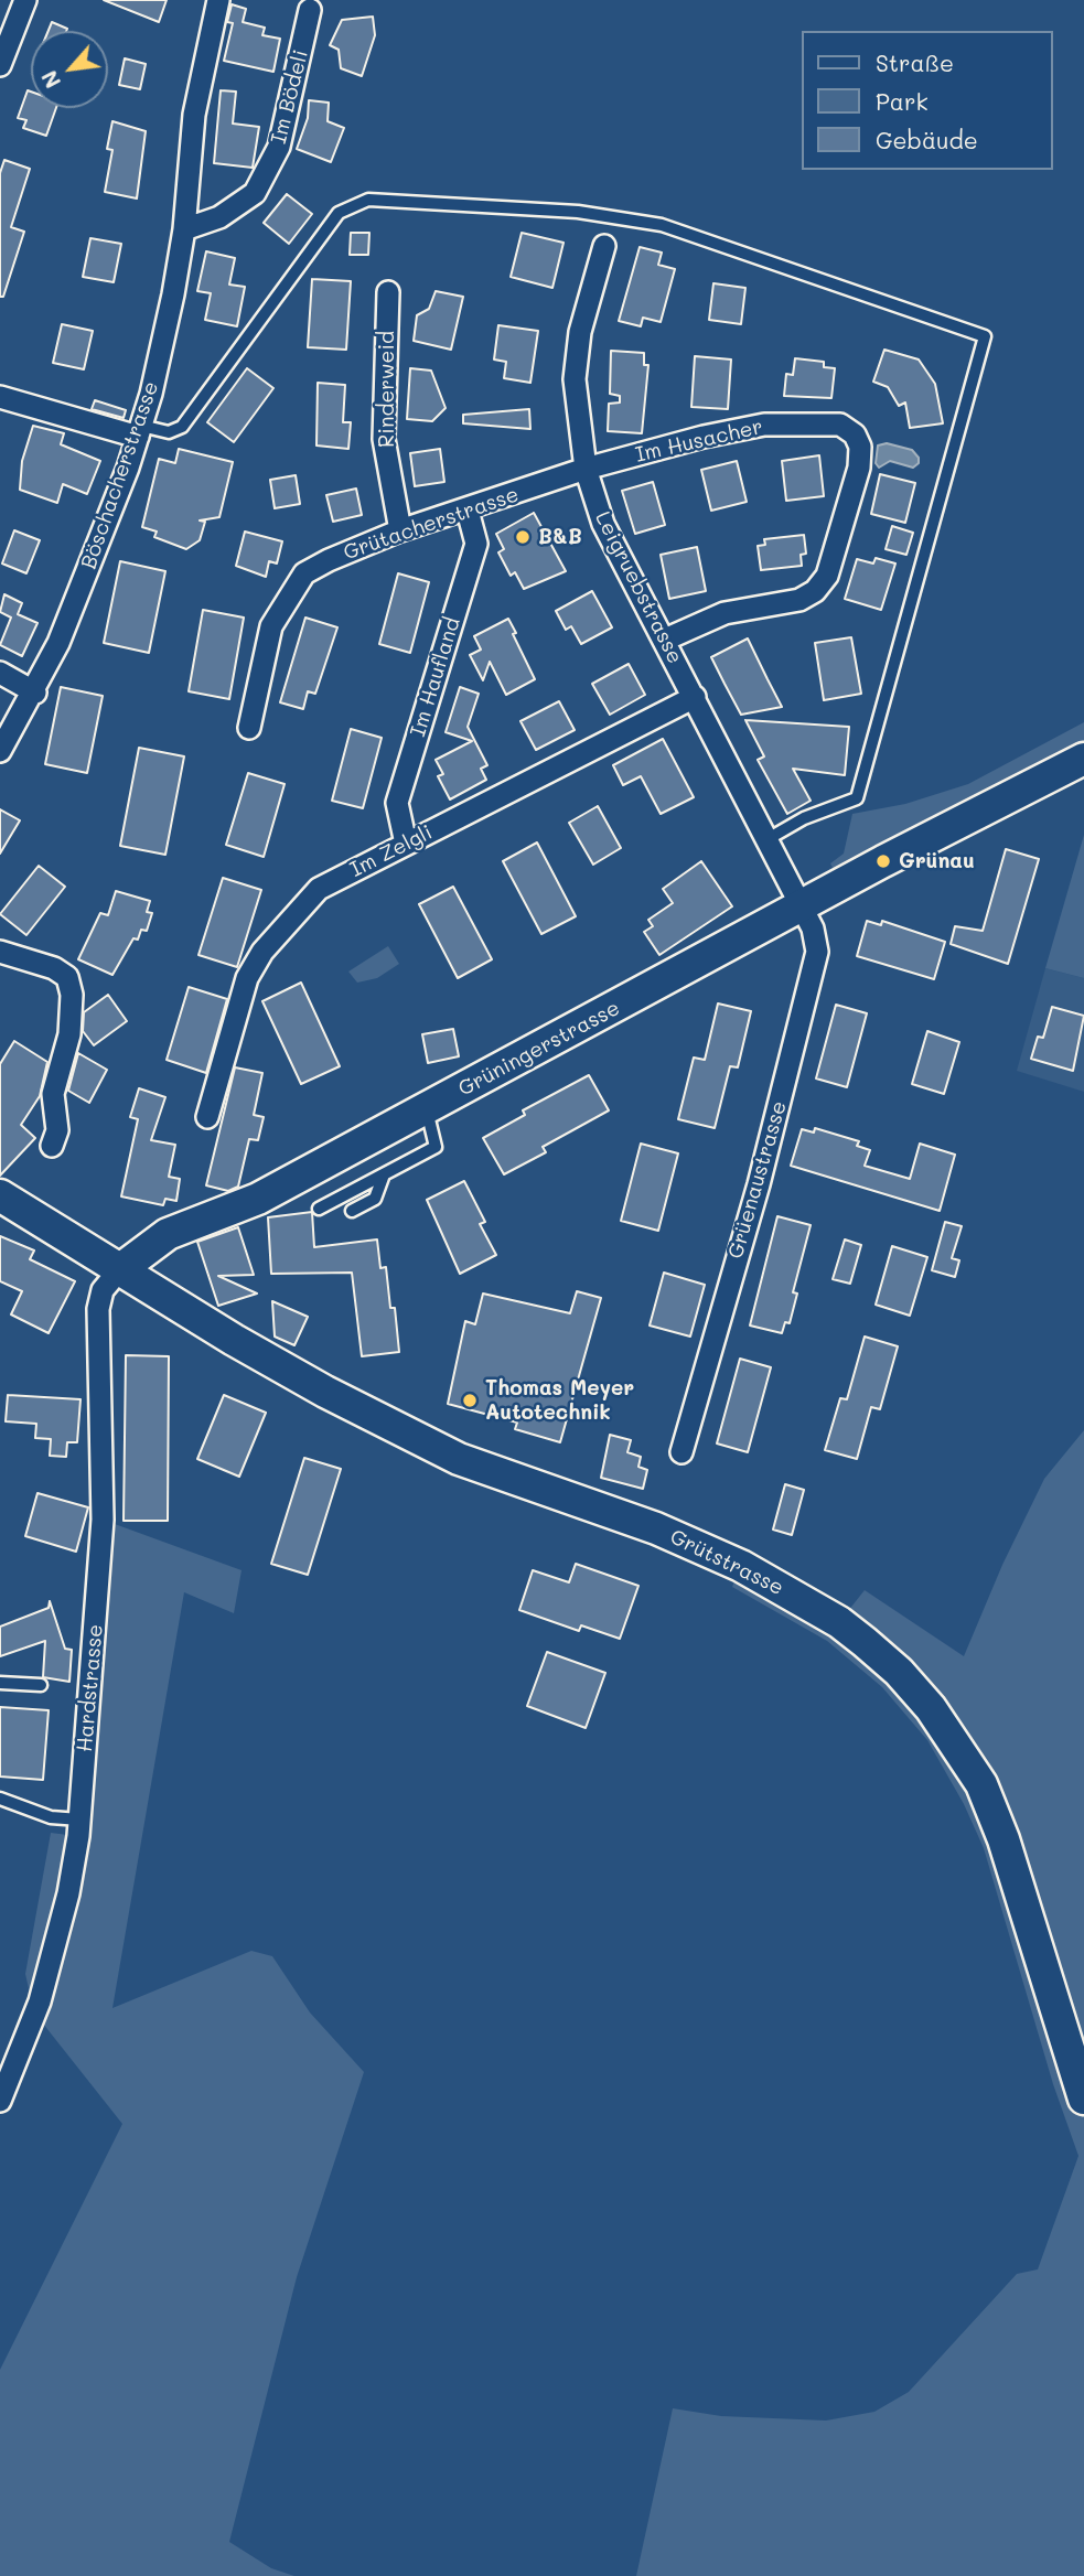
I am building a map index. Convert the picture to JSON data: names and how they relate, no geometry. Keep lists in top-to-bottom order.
{
  "streets": {
    "main road": ["Grüningerstrasse", "Grütstrasse"],
    "street": [
      "Im Bödeli",
      "Rinderweid",
      "Im Husacher",
      "Böschacherstrasse",
      "Grütacherstrasse",
      "Leigruebstrasse",
      "Im Haufland",
      "Im Zelgli",
      "Grüenaustrasse",
      "Hardstrasse"
    ]
  },
  "crossings": [
    ["Im Bödeli", "Böschacherstrasse"],
    ["Rinderweid", "Grütacherstrasse"],
    ["Im Husacher", "Grütacherstrasse"],
    ["Im Husacher", "Leigruebstrasse"],
    ["Grütacherstrasse", "Leigruebstrasse"],
    ["Grütacherstrasse", "Im Haufland"],
    ["Leigruebstrasse", "Im Zelgli"],
    ["Leigruebstrasse", "Grüningerstrasse"],
    ["Leigruebstrasse", "Grüenaustrasse"],
    ["Im Haufland", "Im Zelgli"],
    ["Grüningerstrasse", "Grüenaustrasse"],
    ["Grüningerstrasse", "Grütstrasse"],
    ["Grüningerstrasse", "Hardstrasse"],
    ["Grütstrasse", "Hardstrasse"]
  ],
  "places": ["B&B", "Grünau", "Thomas Meyer Autotechnik"],
  "legend": ["Straße", "Park", "Gebäude"],
  "north": "bottom left"
}
